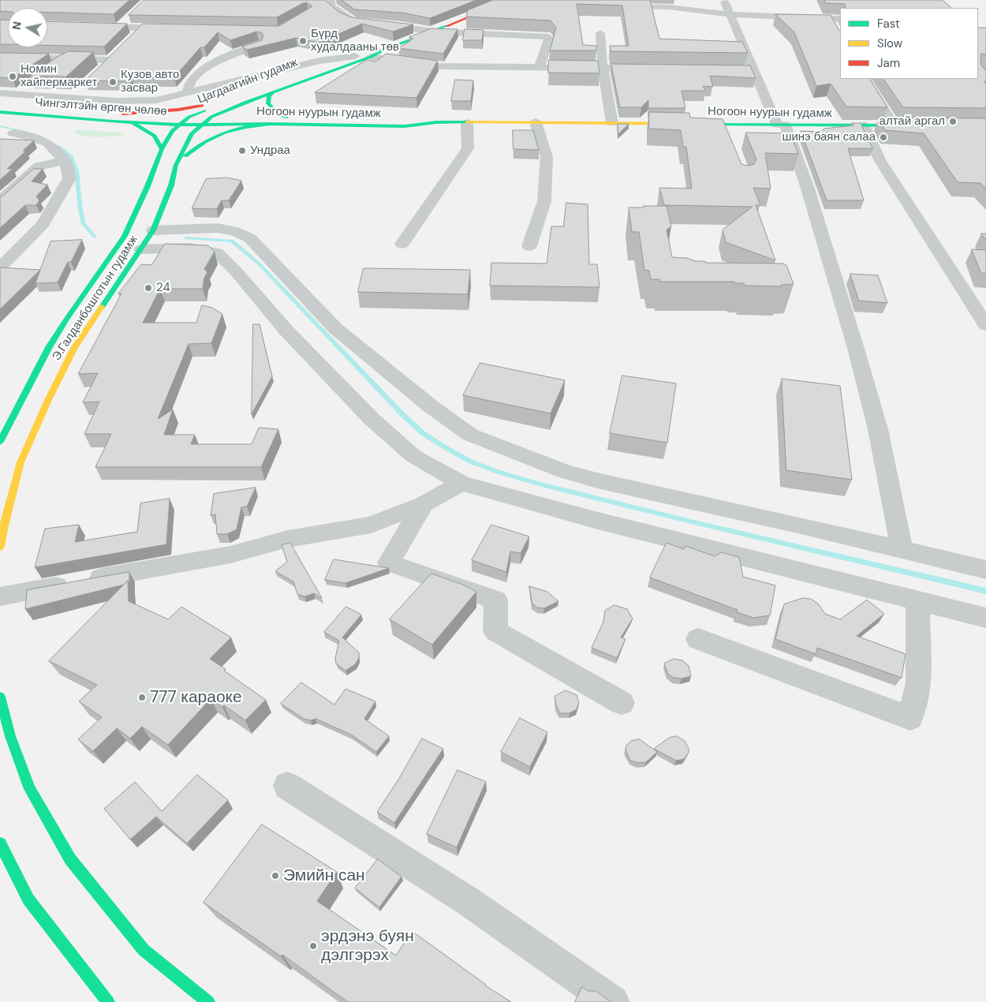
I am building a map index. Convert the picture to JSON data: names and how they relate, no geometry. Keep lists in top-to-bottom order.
{
  "streets": {
    "main road": [
      "Цагдаагийн гудамж",
      "Чингэлтэйн өргөн чөлөө",
      "Ногоон нуурын гудамж",
      "Э.Галданбошготын гудамж"
    ]
  },
  "crossings": [
    ["Цагдаагийн гудамж", "Чингэлтэйн өргөн чөлөө"],
    ["Цагдаагийн гудамж", "Ногоон нуурын гудамж"],
    ["Цагдаагийн гудамж", "Э.Галданбошготын гудамж"],
    ["Чингэлтэйн өргөн чөлөө", "Ногоон нуурын гудамж"],
    ["Чингэлтэйн өргөн чөлөө", "Э.Галданбошготын гудамж"],
    ["Ногоон нуурын гудамж", "Э.Галданбошготын гудамж"]
  ],
  "places": [
    "Бүрд худалдааны төв",
    "Номин хайпермаркет",
    "Кузов авто засвар",
    "алтай аргал",
    "шинэ баян салаа",
    "Ундраа",
    "24",
    "777 караоке",
    "Эмийн сан",
    "эрдэнэ буян дэлгэрэх"
  ],
  "legend": ["Fast", "Slow", "Jam"],
  "north": "left"
}
